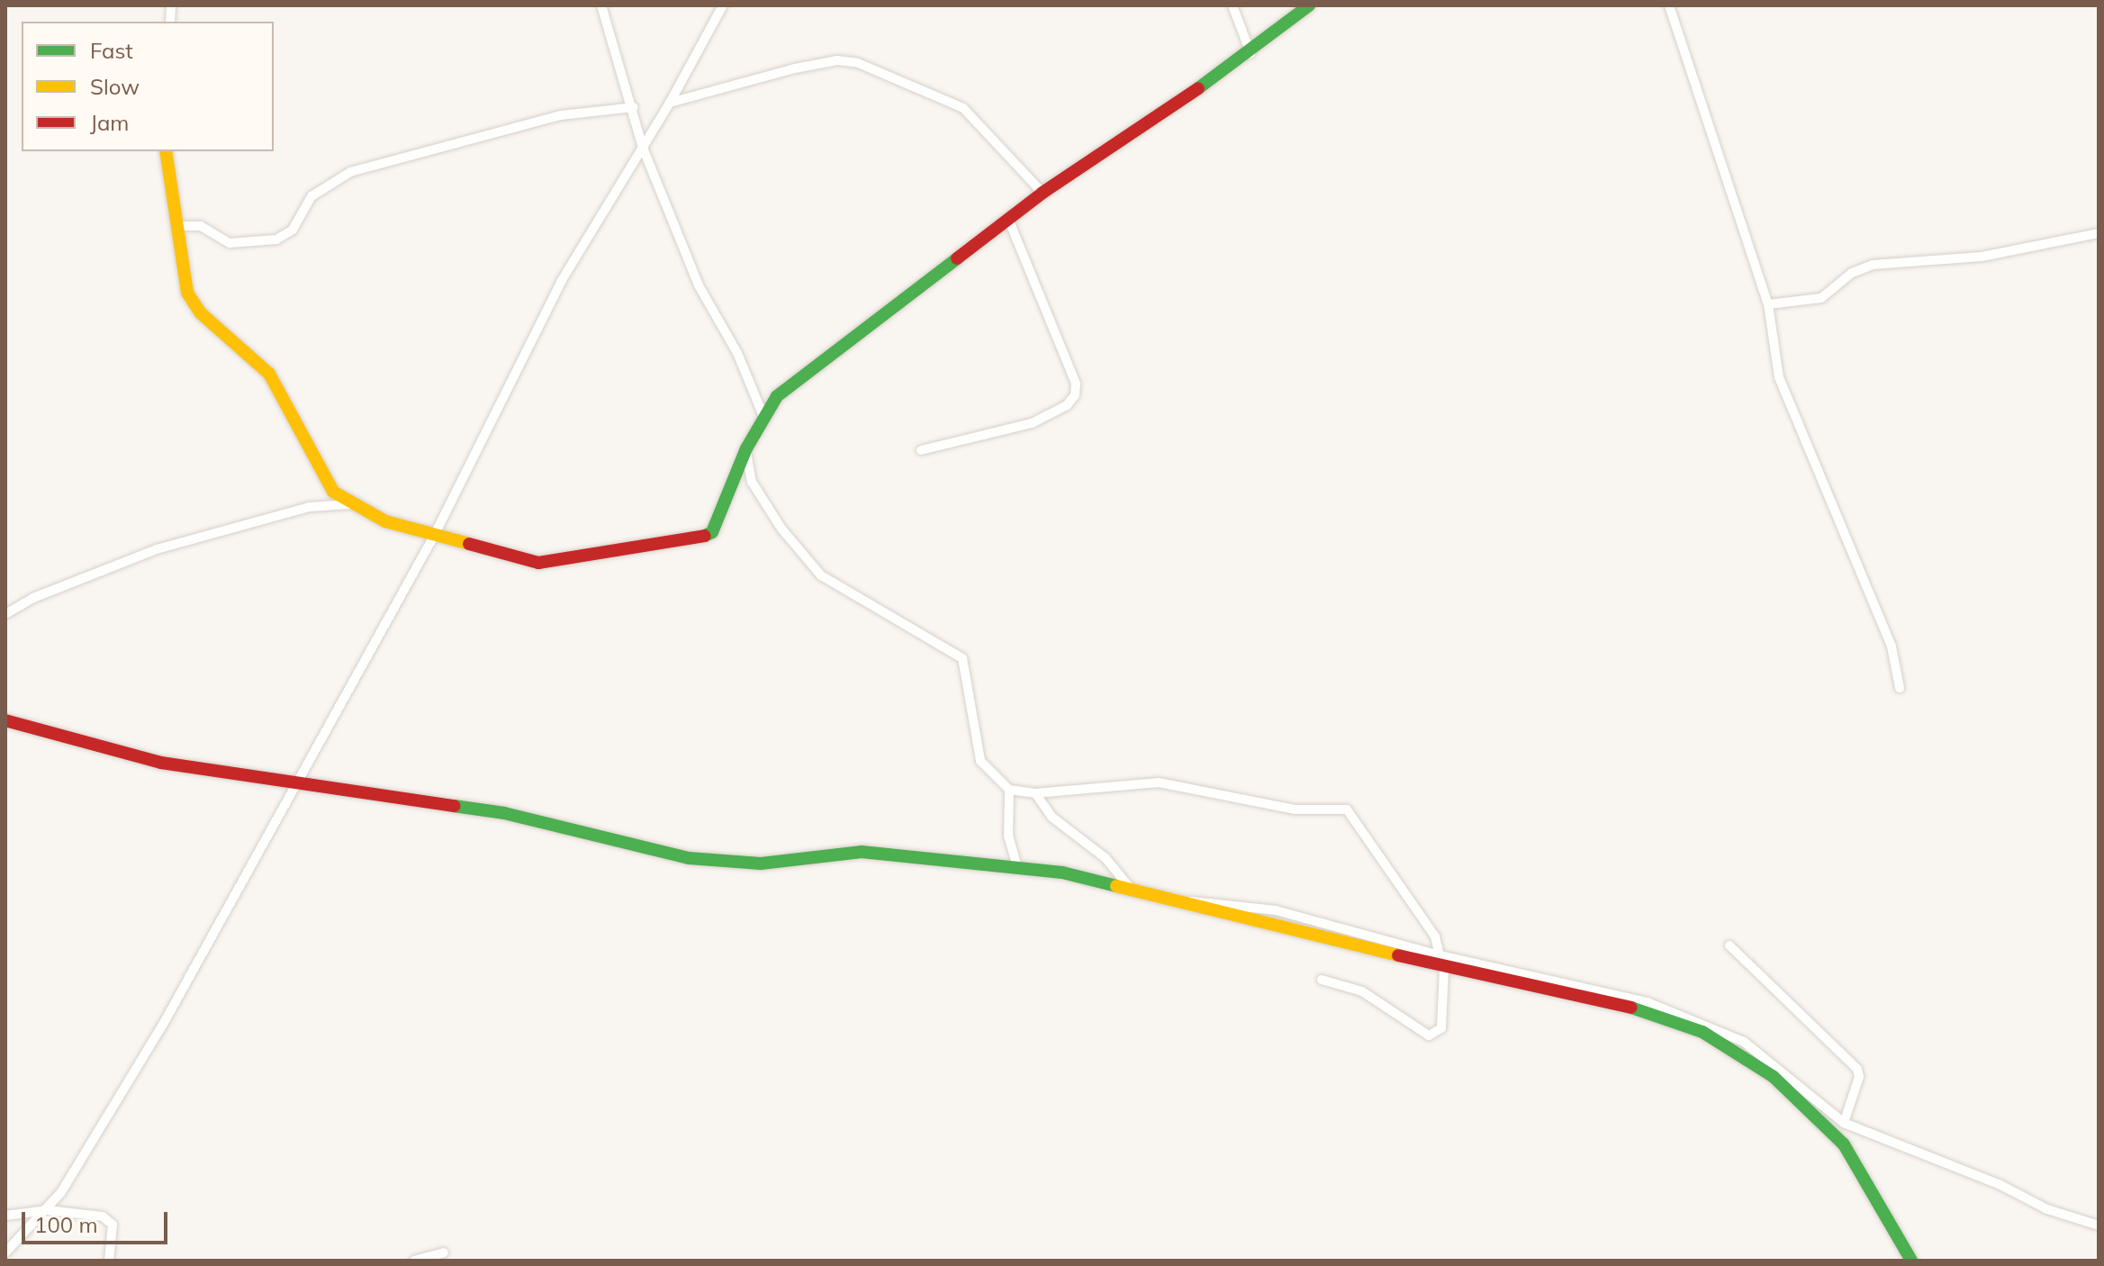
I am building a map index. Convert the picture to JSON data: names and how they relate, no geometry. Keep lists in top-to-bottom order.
{
  "legend": ["Fast", "Slow", "Jam"],
  "scale_bar": "100 m"
}
